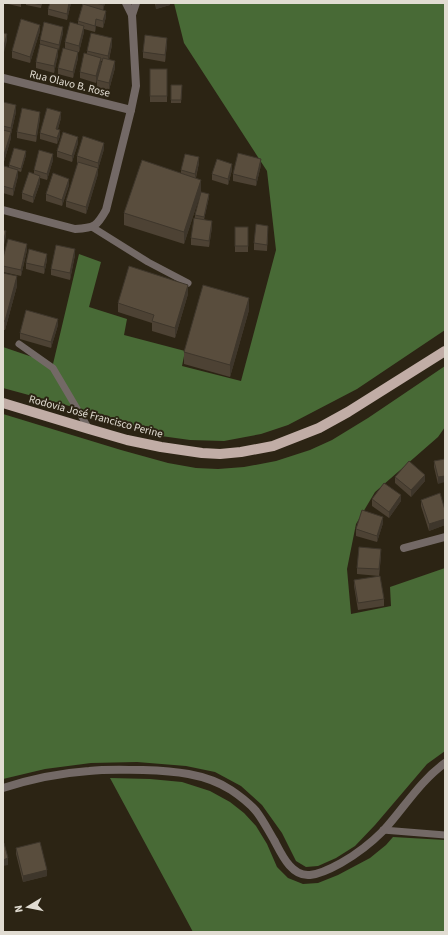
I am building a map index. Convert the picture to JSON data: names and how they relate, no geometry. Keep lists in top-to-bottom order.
{
  "streets": {
    "main road": ["Rodovia José Francisco Perine"],
    "street": ["Rua Olavo B. Rose"]
  },
  "north": "left"
}
